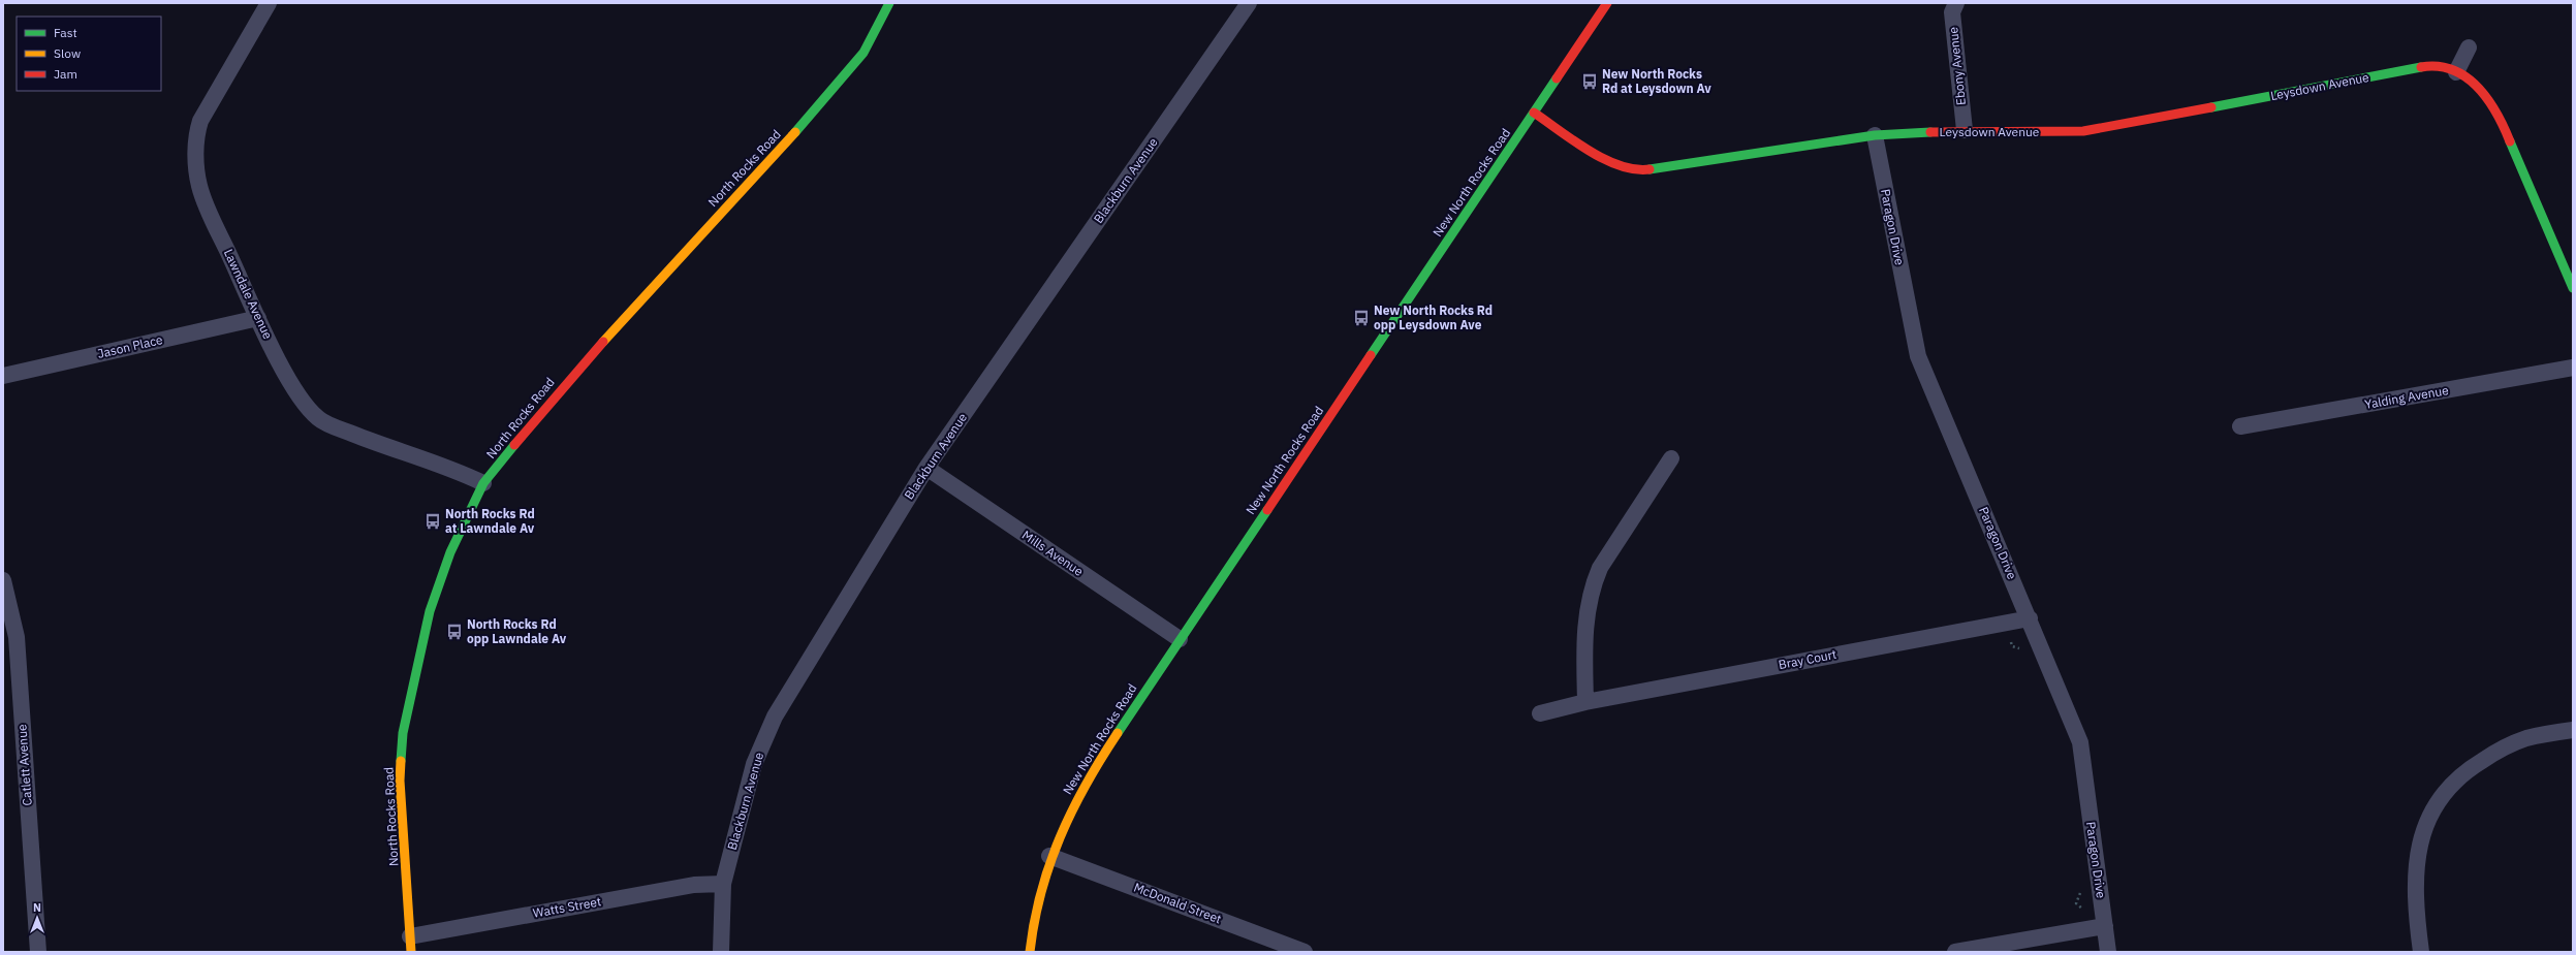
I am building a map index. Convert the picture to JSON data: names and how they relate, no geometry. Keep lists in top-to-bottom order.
{
  "streets": {
    "street": [
      "Ebony Avenue",
      "Leysdown Avenue",
      "North Rocks Road",
      "Blackburn Avenue",
      "New North Rocks Road",
      "Paragon Drive",
      "Lawndale Avenue",
      "Jason Place",
      "Yalding Avenue",
      "Mills Avenue",
      "Bray Court",
      "Catlett Avenue",
      "McDonald Street",
      "Watts Street"
    ]
  },
  "crossings": [
    ["Ebony Avenue", "Leysdown Avenue"],
    ["Leysdown Avenue", "New North Rocks Road"],
    ["Leysdown Avenue", "Paragon Drive"],
    ["North Rocks Road", "Lawndale Avenue"],
    ["North Rocks Road", "Watts Street"],
    ["Blackburn Avenue", "Mills Avenue"],
    ["Blackburn Avenue", "Watts Street"],
    ["New North Rocks Road", "Mills Avenue"],
    ["New North Rocks Road", "McDonald Street"],
    ["Paragon Drive", "Bray Court"],
    ["Lawndale Avenue", "Jason Place"]
  ],
  "places": {
    "bus stop": [
      "New North Rocks Rd at Leysdown Av",
      "New North Rocks Rd opp Leysdown Ave",
      "North Rocks Rd at Lawndale Av",
      "North Rocks Rd opp Lawndale Av"
    ]
  },
  "legend": ["Fast", "Slow", "Jam"],
  "north": "top"
}
